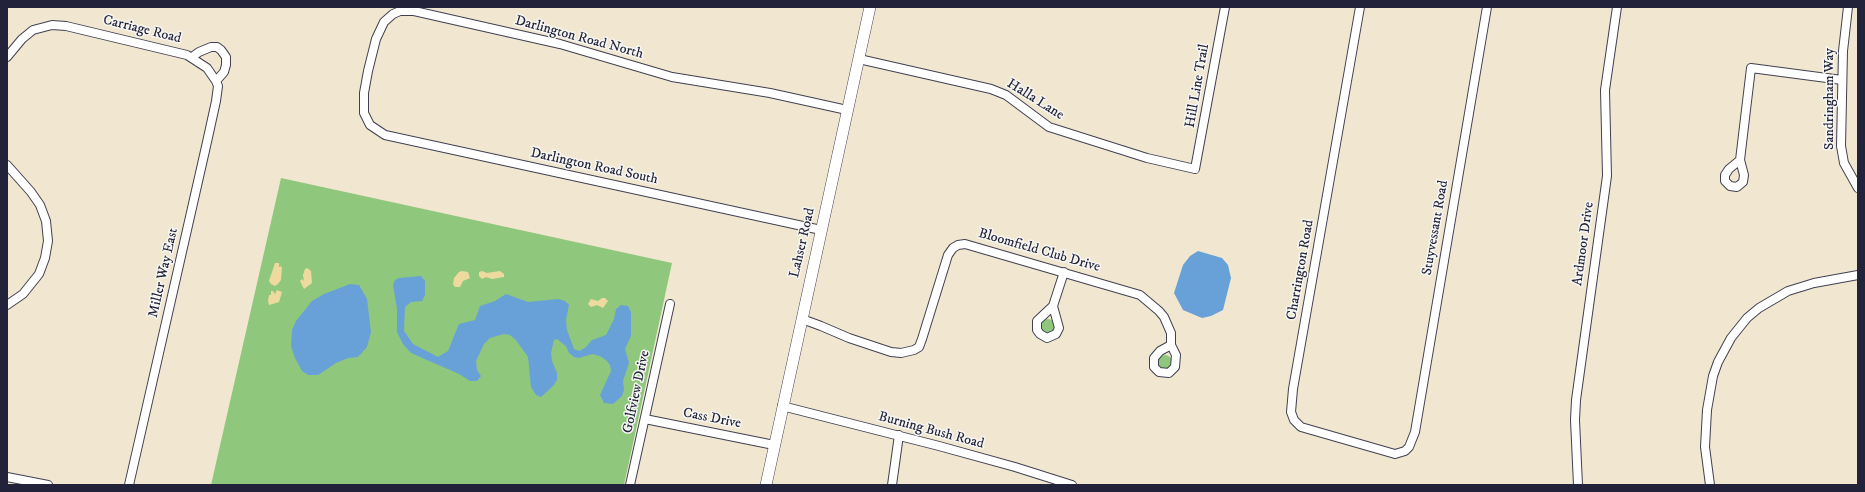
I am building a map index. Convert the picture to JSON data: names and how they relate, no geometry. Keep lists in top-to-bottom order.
{
  "streets": {
    "street": [
      "Carriage Road",
      "Darlington Road North",
      "Hill Line Trail",
      "Sandringham Way",
      "Halla Lane",
      "Darlington Road South",
      "Stuyvessant Road",
      "Lahser Road",
      "Ardmoor Drive",
      "Bloomfield Club Drive",
      "Charrington Road",
      "Miller Way East",
      "Golfview Drive",
      "Cass Drive",
      "Burning Bush Road"
    ]
  },
  "crossings": [
    ["Carriage Road", "Miller Way East"],
    ["Darlington Road North", "Darlington Road South"],
    ["Darlington Road North", "Lahser Road"],
    ["Hill Line Trail", "Halla Lane"],
    ["Halla Lane", "Lahser Road"],
    ["Darlington Road South", "Lahser Road"],
    ["Stuyvessant Road", "Charrington Road"],
    ["Lahser Road", "Bloomfield Club Drive"],
    ["Lahser Road", "Cass Drive"],
    ["Lahser Road", "Burning Bush Road"],
    ["Golfview Drive", "Cass Drive"]
  ]
}
